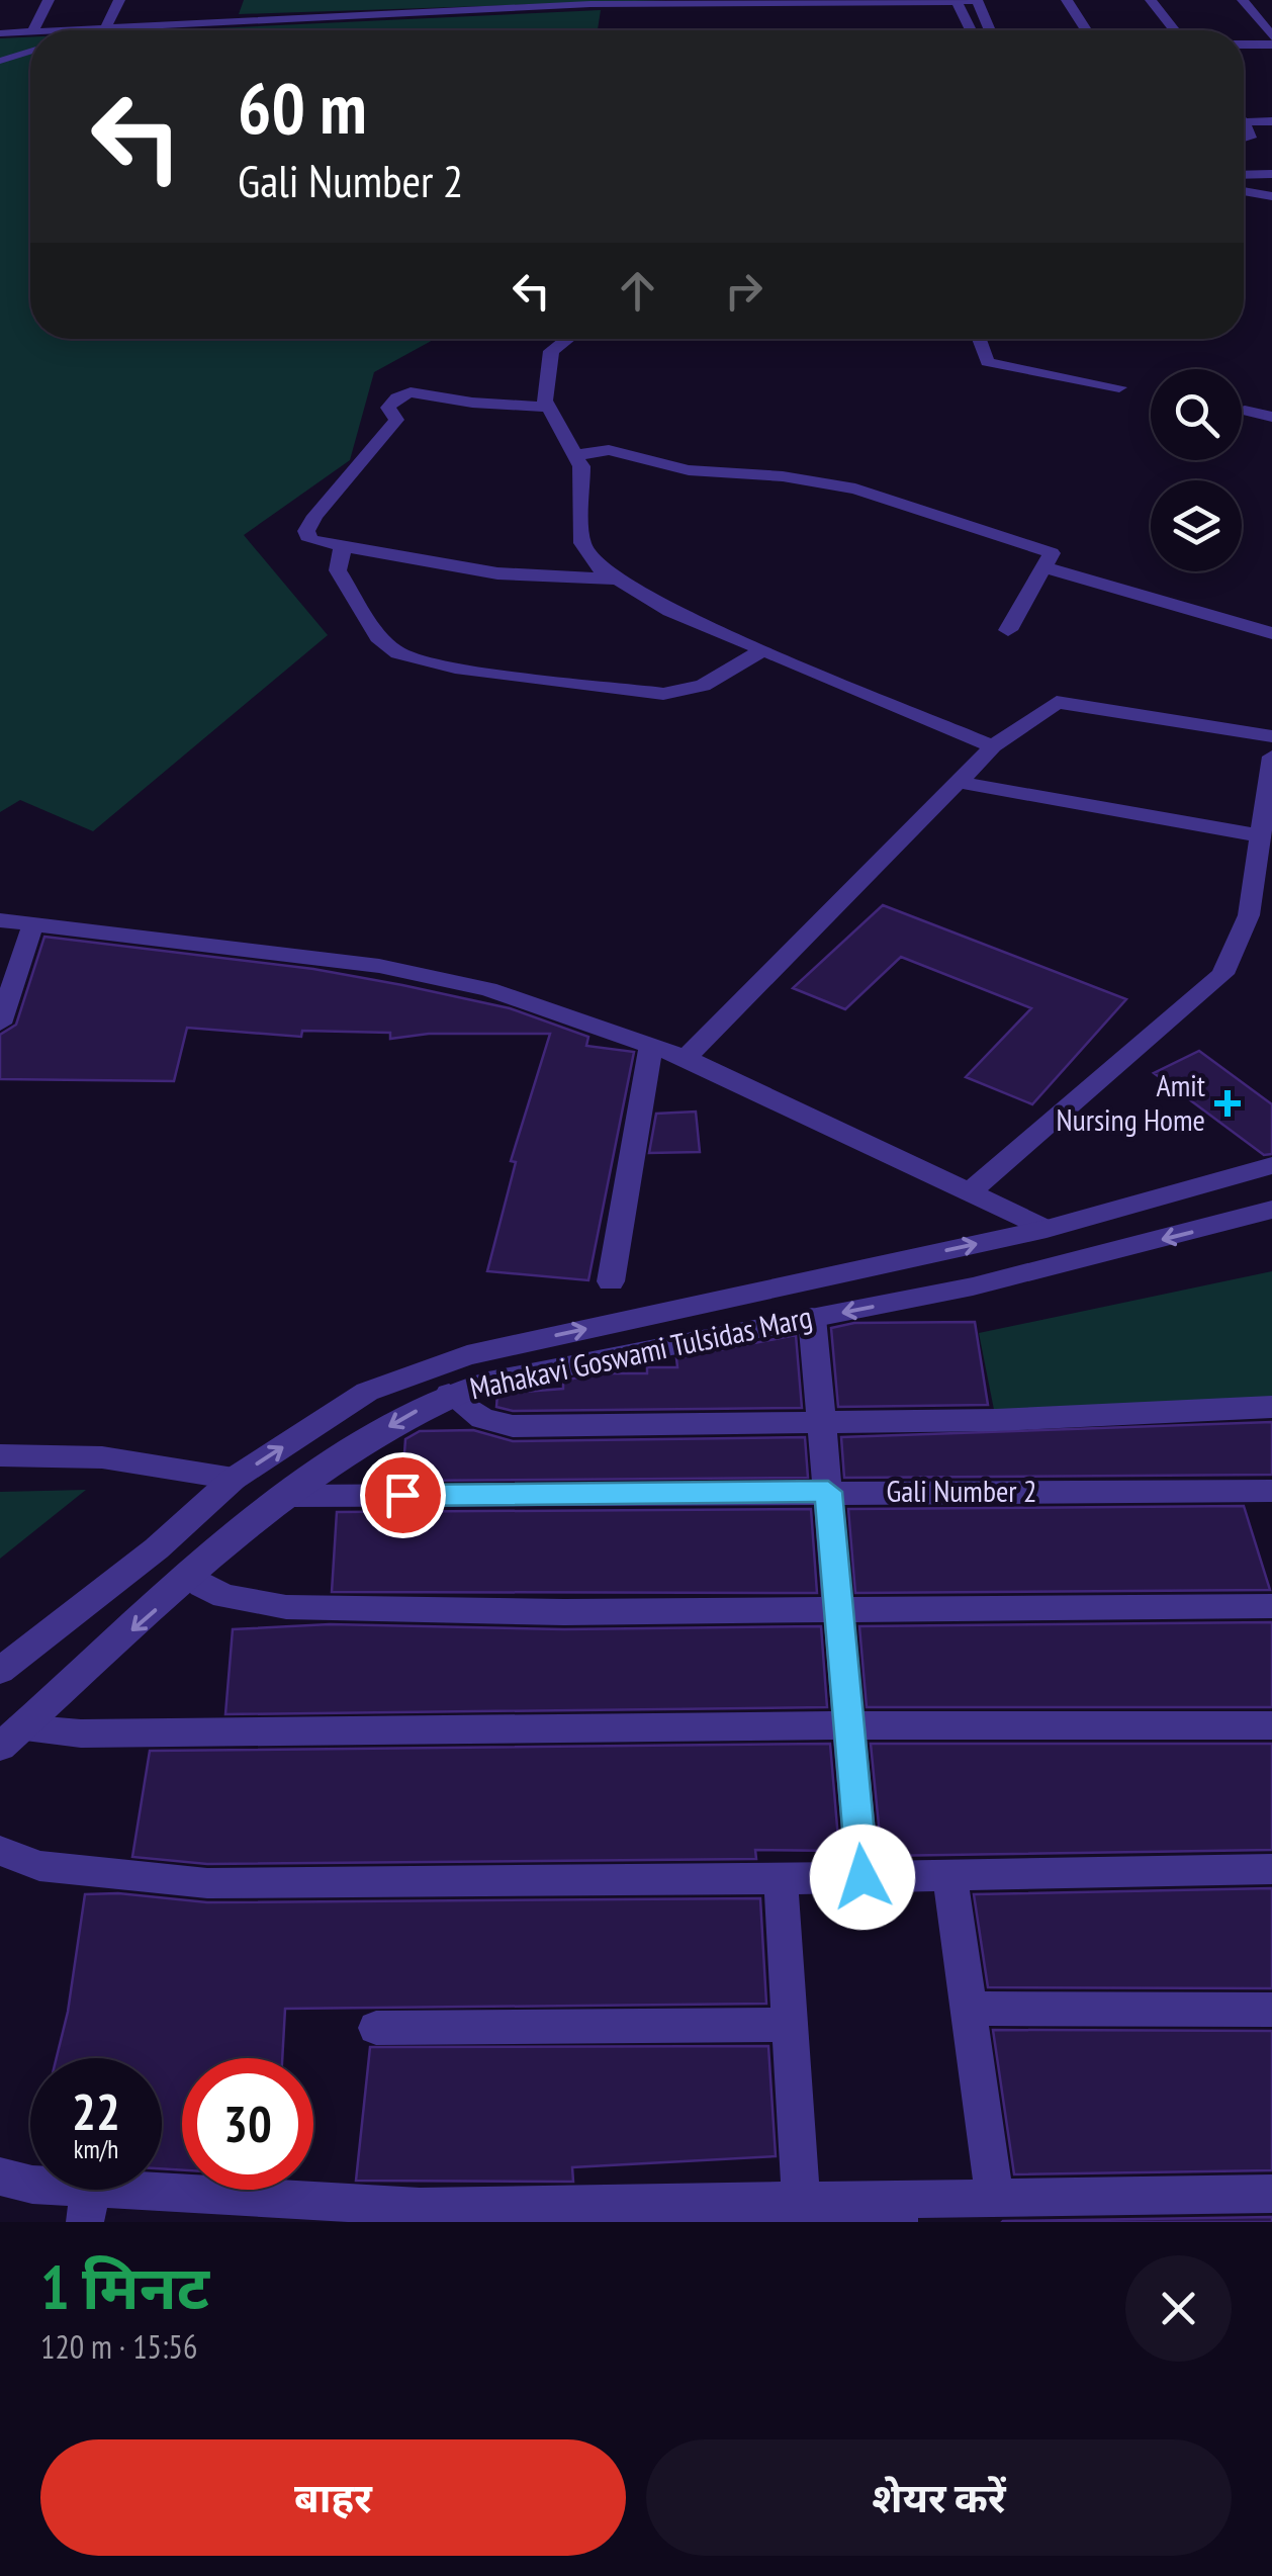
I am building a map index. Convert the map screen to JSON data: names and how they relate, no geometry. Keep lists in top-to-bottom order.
{
  "streets": {
    "street": ["Mahakavi Goswami Tulsidas Marg", "Gali Number 2"]
  },
  "crossings": [
    ["Mahakavi Goswami Tulsidas Marg", "Gali Number 2"]
  ],
  "places": {
    "health": ["Amit Nursing Home"]
  },
  "page": {
    "turn": ["60 m", "Gali Number 2"],
    "speed": "22 km/h",
    "limit": "30",
    "heading": ["1 मिनट", "120 m · 15:56"],
    "buttons": ["बाहर", "शेयर करें"]
  }
}
